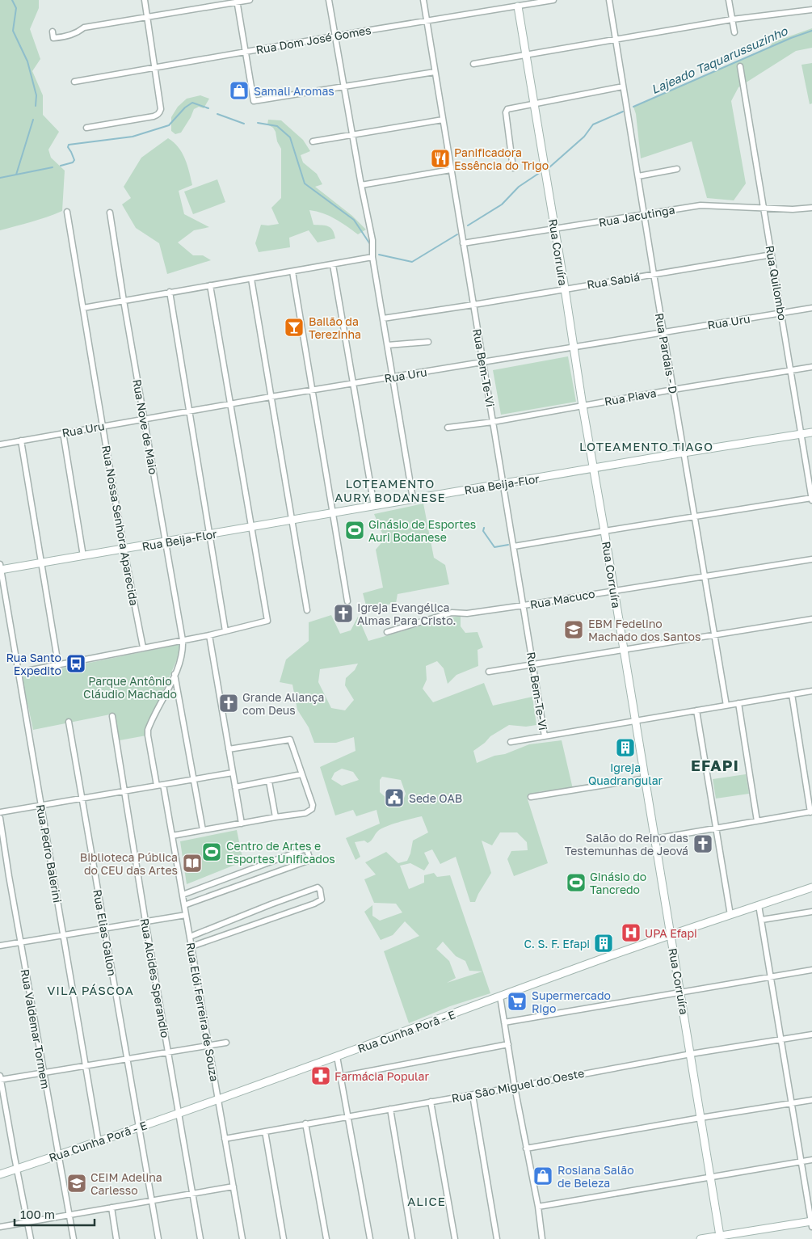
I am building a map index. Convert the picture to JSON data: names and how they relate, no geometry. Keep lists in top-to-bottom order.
{
  "streets": {
    "street": [
      "Rua Dom José Gomes",
      "Rua Jacutinga",
      "Rua Corruíra",
      "Rua Sabiá",
      "Rua Quilombo",
      "Rua Uru",
      "Rua Pardais - D",
      "Rua Bem-Te-Vi",
      "Rua Piava",
      "Rua Nove de Maio",
      "Rua Beija-Flor",
      "Rua Nossa Senhora Aparecida",
      "Rua Macuco",
      "Rua Pedro Balerini",
      "Rua Elias Gallon",
      "Rua Alcides Sperandio",
      "Rua Elói Ferreira de Souza",
      "Rua Valdemar Tormem",
      "Rua Cunha Porã - E",
      "Rua São Miguel do Oeste"
    ]
  },
  "crossings": [
    ["Rua Dom José Gomes", "Rua Corruíra"],
    ["Rua Dom José Gomes", "Rua Bem-Te-Vi"],
    ["Rua Jacutinga", "Rua Corruíra"],
    ["Rua Jacutinga", "Rua Quilombo"],
    ["Rua Jacutinga", "Rua Pardais - D"],
    ["Rua Jacutinga", "Rua Bem-Te-Vi"],
    ["Rua Corruíra", "Rua Sabiá"],
    ["Rua Corruíra", "Rua Uru"],
    ["Rua Corruíra", "Rua Piava"],
    ["Rua Corruíra", "Rua Beija-Flor"],
    ["Rua Corruíra", "Rua Macuco"],
    ["Rua Corruíra", "Rua Cunha Porã - E"],
    ["Rua Corruíra", "Rua São Miguel do Oeste"],
    ["Rua Sabiá", "Rua Quilombo"],
    ["Rua Sabiá", "Rua Pardais - D"],
    ["Rua Sabiá", "Rua Bem-Te-Vi"],
    ["Rua Quilombo", "Rua Uru"],
    ["Rua Quilombo", "Rua Piava"],
    ["Rua Quilombo", "Rua Beija-Flor"],
    ["Rua Uru", "Rua Pardais - D"],
    ["Rua Uru", "Rua Bem-Te-Vi"],
    ["Rua Uru", "Rua Nove de Maio"],
    ["Rua Uru", "Rua Nossa Senhora Aparecida"],
    ["Rua Pardais - D", "Rua Piava"],
    ["Rua Pardais - D", "Rua Beija-Flor"],
    ["Rua Pardais - D", "Rua Macuco"],
    ["Rua Bem-Te-Vi", "Rua Piava"],
    ["Rua Bem-Te-Vi", "Rua Beija-Flor"],
    ["Rua Bem-Te-Vi", "Rua Macuco"],
    ["Rua Nove de Maio", "Rua Beija-Flor"],
    ["Rua Beija-Flor", "Rua Nossa Senhora Aparecida"],
    ["Rua Beija-Flor", "Rua Pedro Balerini"],
    ["Rua Pedro Balerini", "Rua Cunha Porã - E"],
    ["Rua Elias Gallon", "Rua Cunha Porã - E"],
    ["Rua Alcides Sperandio", "Rua Cunha Porã - E"],
    ["Rua Elói Ferreira de Souza", "Rua Cunha Porã - E"],
    ["Rua Elói Ferreira de Souza", "Rua São Miguel do Oeste"],
    ["Rua Valdemar Tormem", "Rua Cunha Porã - E"]
  ],
  "districts": [
    "LOTEAMENTO TIAGO",
    "LOTEAMENTO AURY BODANESE",
    "EFAPI",
    "VILA PÁSCOA",
    "ALICE"
  ],
  "water": ["Lajeado Taquarussuzinho"],
  "parks": ["Parque Antônio Cláudio Machado"],
  "places": {
    "shop": ["Samali Aromas", "Rosiana Salão de Beleza"],
    "restaurant": ["Panificadora Essência do Trigo"],
    "bar": ["Bailão da Terezinha"],
    "sports": ["Ginásio de Esportes Auri Bodanese", "Centro de Artes e Esportes Unificados", "Ginásio do Tancredo"],
    "church": ["Igreja Evangélica Almas Para Cristo.", "Grande Aliança com Deus", "Salão do Reino das Testemunhas de Jeová"],
    "school or university": ["EBM Fedelino Machado dos Santos", "CEIM Adelina Carlesso"],
    "bus stop": ["Rua Santo Expedito"],
    "building": ["Igreja Quadrangular", "C. S. F. Efapi"],
    "public building": ["Sede OAB"],
    "library": ["Biblioteca Pública do CEU das Artes"],
    "hospital": ["UPA Efapi"],
    "supermarket": ["Supermercado Rigo"],
    "pharmacy": ["Farmácia Popular"]
  },
  "scale_bar": "100 m"
}
